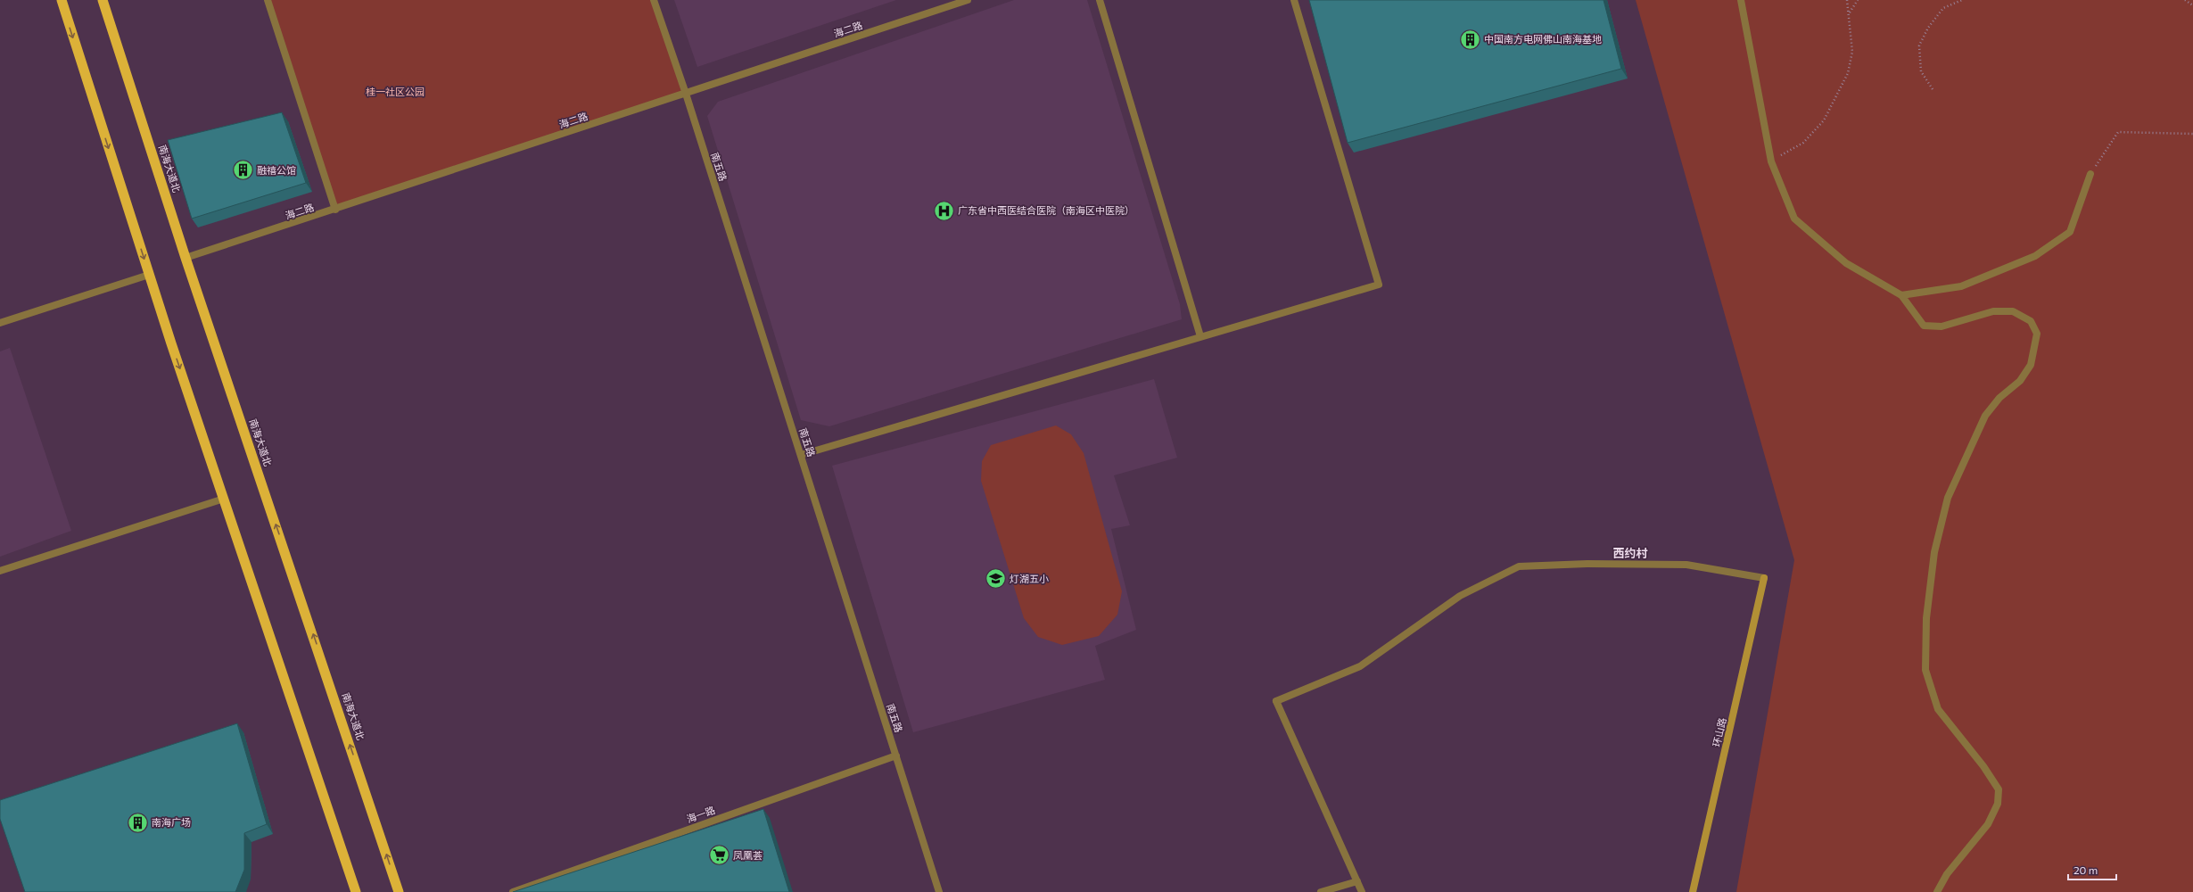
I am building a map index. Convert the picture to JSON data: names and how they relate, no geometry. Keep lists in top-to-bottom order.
{
  "streets": {
    "highway": ["南海大道北"],
    "main road": ["环山路"],
    "street": ["海二路", "南五路", "海一路"]
  },
  "crossings": [
    ["海二路", "南五路"],
    ["海二路", "南海大道北"],
    ["南五路", "海一路"]
  ],
  "districts": ["西约村"],
  "parks": ["桂一社区公园"],
  "places": {
    "building": ["中国南方电网佛山南海基地", "融禧公馆", "南海广场"],
    "hospital": ["广东省中西医结合医院（南海区中医院）"],
    "school or university": ["灯湖五小"],
    "supermarket": ["凤凰荟"]
  },
  "scale_bar": "20 m"
}
